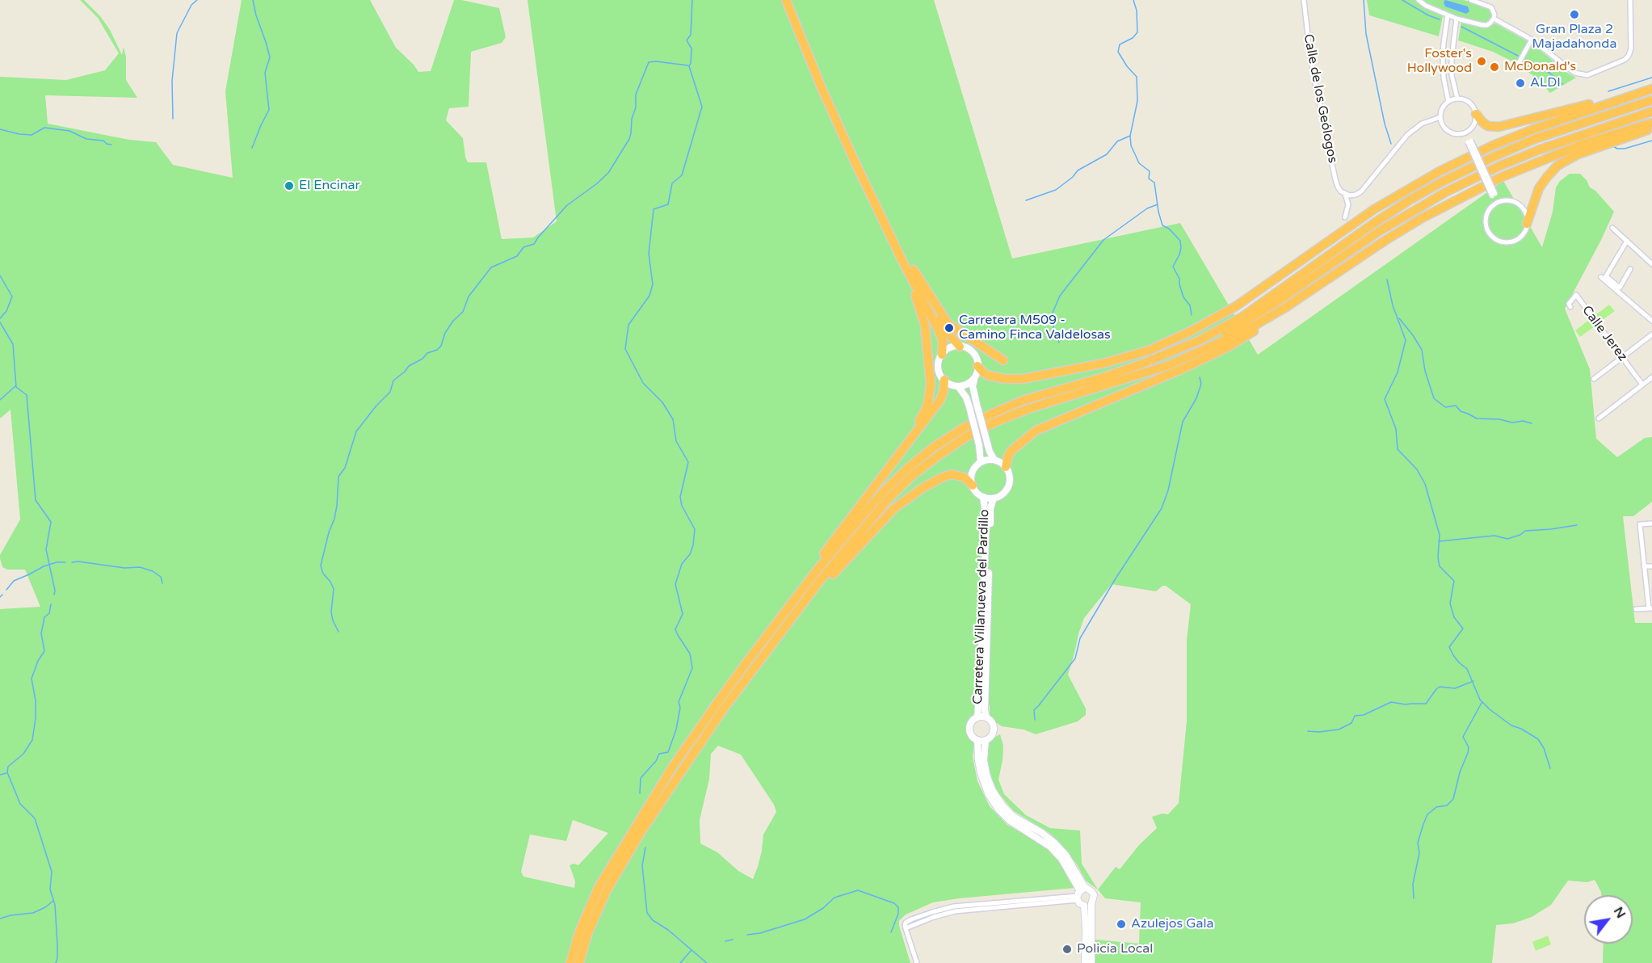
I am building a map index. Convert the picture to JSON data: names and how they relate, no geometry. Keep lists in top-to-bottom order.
{
  "streets": {
    "street": ["Calle de los Geólogos", "Calle Jerez", "Carretera Villanueva del Pardillo"]
  },
  "places": [
    "Gran Plaza 2 Majadahonda",
    "Foster's Hollywood",
    "McDonald's",
    "ALDI",
    "El Encinar",
    "Carretera M509 - Camino Finca Valdelosas",
    "Azulejos Gala",
    "Policía Local"
  ],
  "north": "top right"
}
